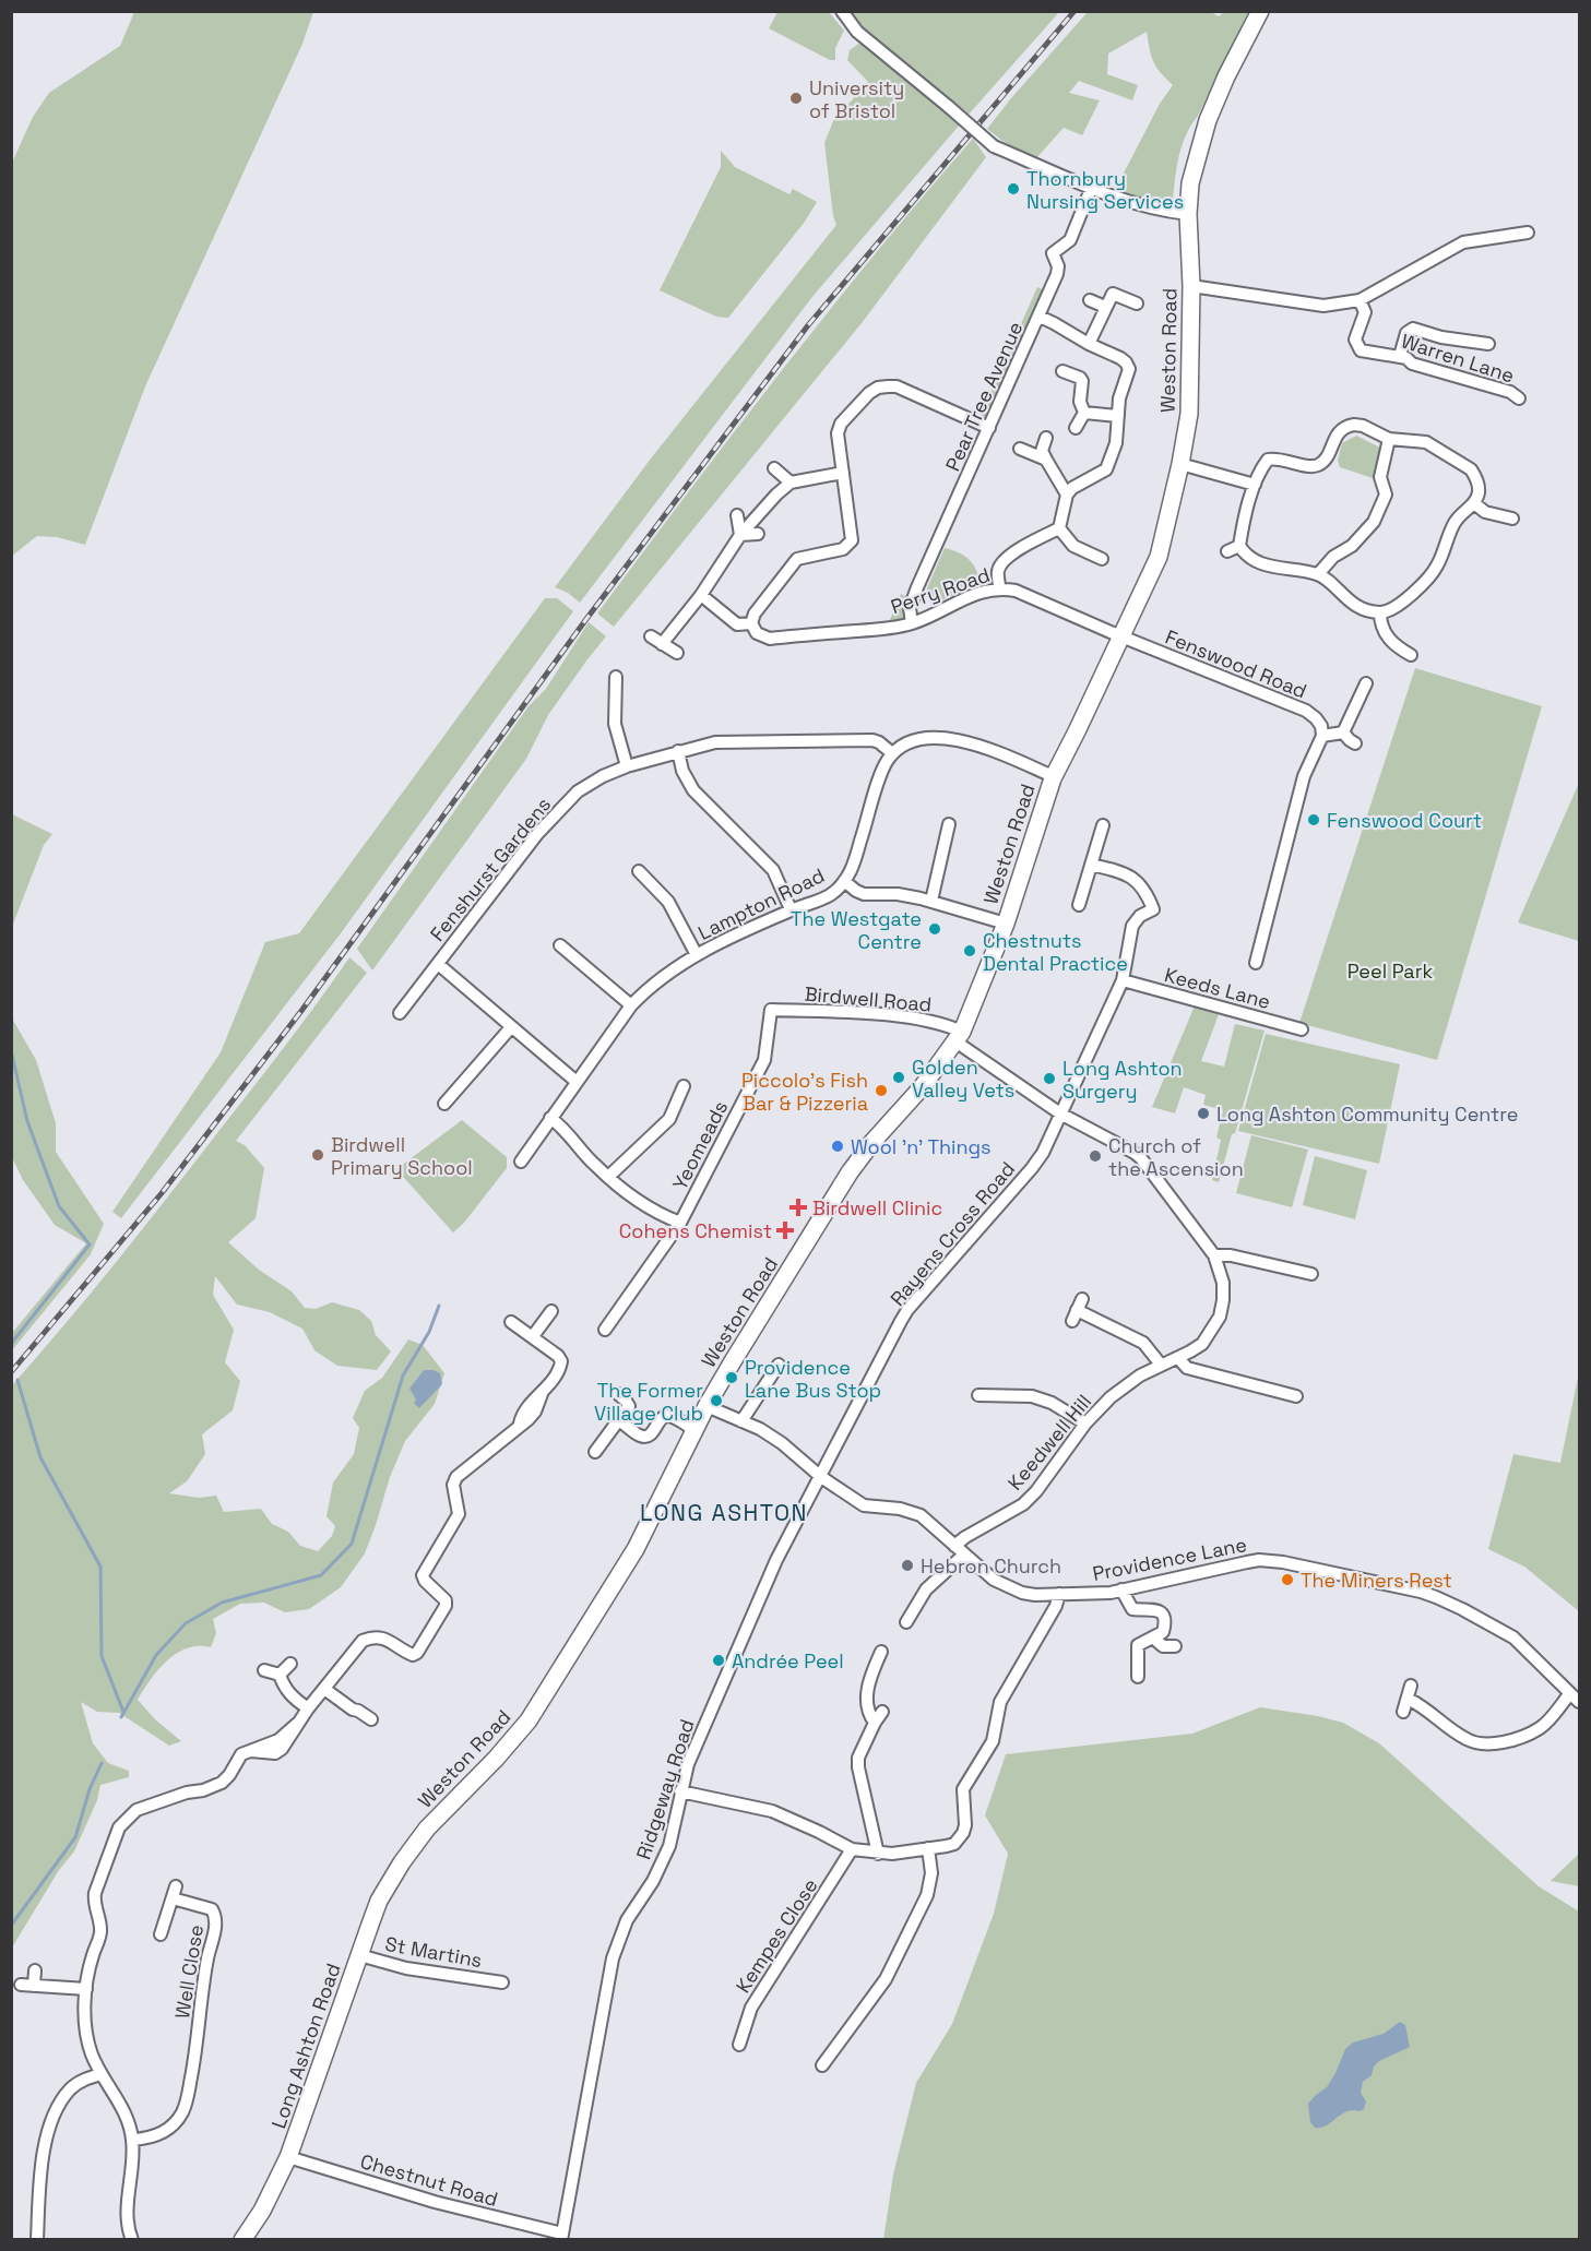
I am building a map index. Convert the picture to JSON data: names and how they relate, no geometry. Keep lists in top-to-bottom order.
{
  "streets": {
    "street": [
      "Weston Road",
      "Warren Lane",
      "Pear Tree Avenue",
      "Perry Road",
      "Fenswood Road",
      "Fenshurst Gardens",
      "Lampton Road",
      "Keeds Lane",
      "Birdwell Road",
      "Yeomeads",
      "Rayens Cross Road",
      "Keedwell Hill",
      "Providence Lane",
      "Ridgeway Road",
      "Kempes Close",
      "St Martins",
      "Well Close",
      "Long Ashton Road",
      "Chestnut Road"
    ]
  },
  "crossings": [
    ["Weston Road", "Perry Road"],
    ["Weston Road", "Fenswood Road"],
    ["Weston Road", "Birdwell Road"],
    ["Weston Road", "Keedwell Hill"],
    ["Weston Road", "Providence Lane"],
    ["Weston Road", "Long Ashton Road"],
    ["Pear Tree Avenue", "Perry Road"],
    ["Perry Road", "Fenswood Road"],
    ["Fenshurst Gardens", "Lampton Road"],
    ["Keeds Lane", "Rayens Cross Road"],
    ["Birdwell Road", "Yeomeads"],
    ["Birdwell Road", "Keedwell Hill"],
    ["Rayens Cross Road", "Keedwell Hill"],
    ["Rayens Cross Road", "Providence Lane"],
    ["Rayens Cross Road", "Ridgeway Road"],
    ["Keedwell Hill", "Providence Lane"],
    ["Providence Lane", "Ridgeway Road"],
    ["Ridgeway Road", "Chestnut Road"],
    ["St Martins", "Long Ashton Road"],
    ["Long Ashton Road", "Chestnut Road"]
  ],
  "districts": ["LONG ASHTON"],
  "parks": ["Peel Park"],
  "places": {
    "other": [
      "University of Bristol",
      "Thornbury Nursing Services",
      "Fenswood Court",
      "The Westgate Centre",
      "Chestnuts Dental Practice",
      "Golden Valley Vets",
      "Long Ashton Surgery",
      "Piccolo's Fish Bar & Pizzeria",
      "Long Ashton Community Centre",
      "Wool 'n' Things",
      "Birdwell Primary School",
      "Church of the Ascension",
      "Providence Lane Bus Stop",
      "The Former Village Club",
      "Hebron Church",
      "The Miners Rest",
      "Andrée Peel"
    ],
    "health": ["Birdwell Clinic", "Cohens Chemist"]
  }
}
